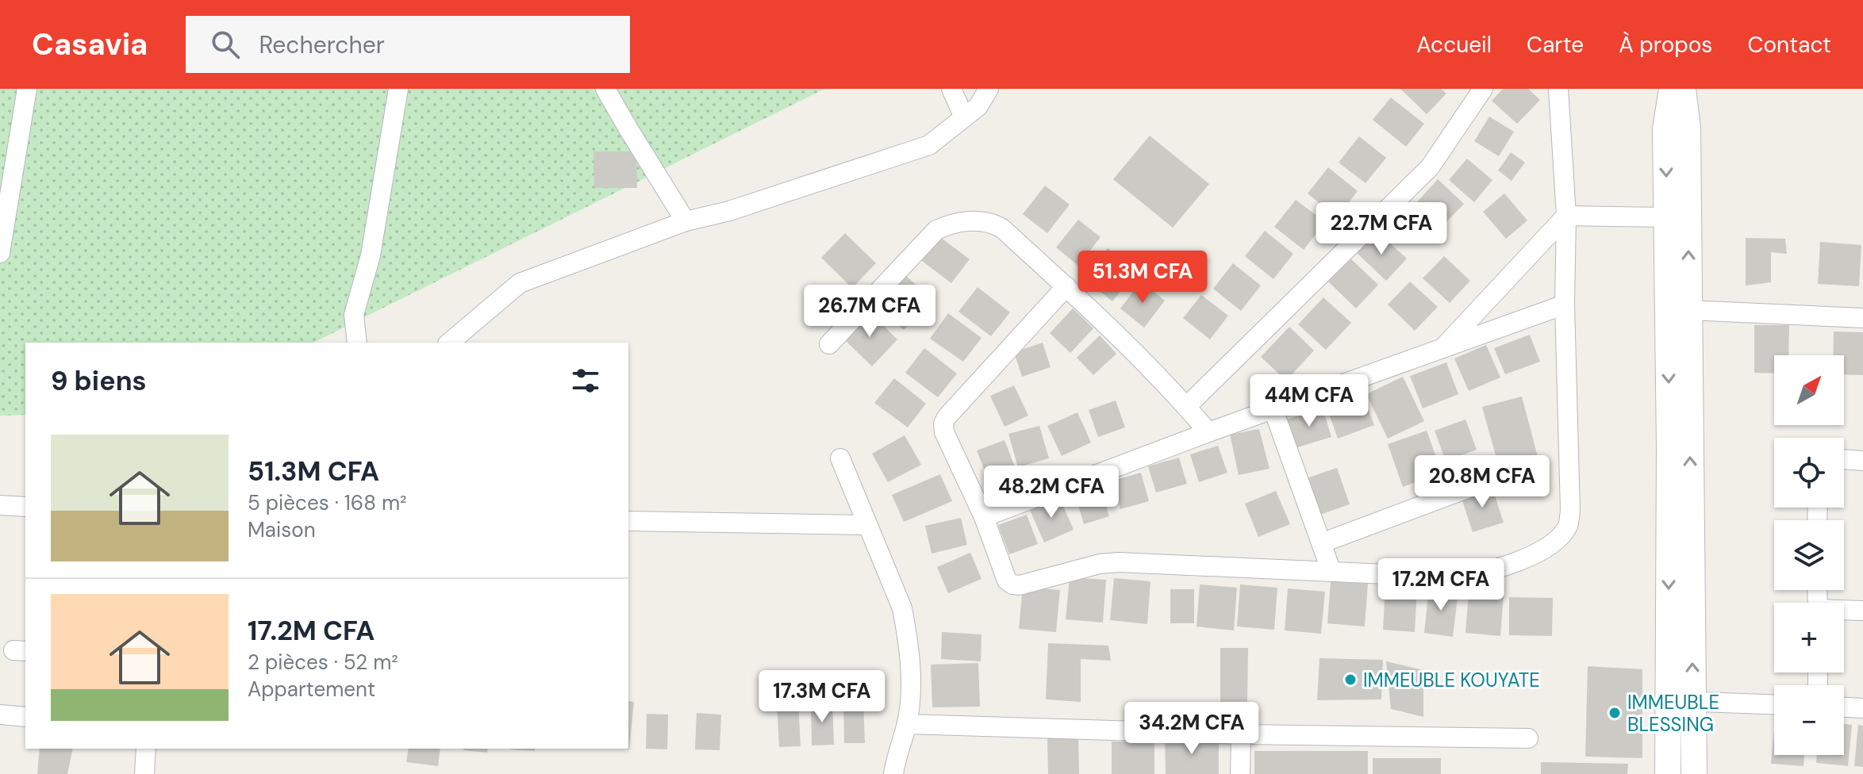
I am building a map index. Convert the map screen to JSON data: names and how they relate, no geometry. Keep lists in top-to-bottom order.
{
  "places": ["IMMEUBLE KOUYATE", "IMMEUBLE BLESSING"],
  "north": "top right",
  "page": {
    "header": "Casavia",
    "search": "Rechercher",
    "nav": [
      "Accueil",
      "Carte",
      "À propos",
      "Contact"
    ],
    "price": [
      "22.7M CFA",
      "51.3M CFA",
      "26.7M CFA",
      "44M CFA",
      "20.8M CFA",
      "48.2M CFA",
      "17.2M CFA",
      "17.3M CFA",
      "34.2M CFA"
    ],
    "heading": "9 biens",
    "map_buttons": ["+", "−"],
    "list": [
      {
        "name": "51.3M CFA",
        "note": "5 pièces · 168 m² · Maison"
      },
      {
        "name": "17.2M CFA",
        "note": "2 pièces · 52 m² · Appartement"
      }
    ]
  }
}
